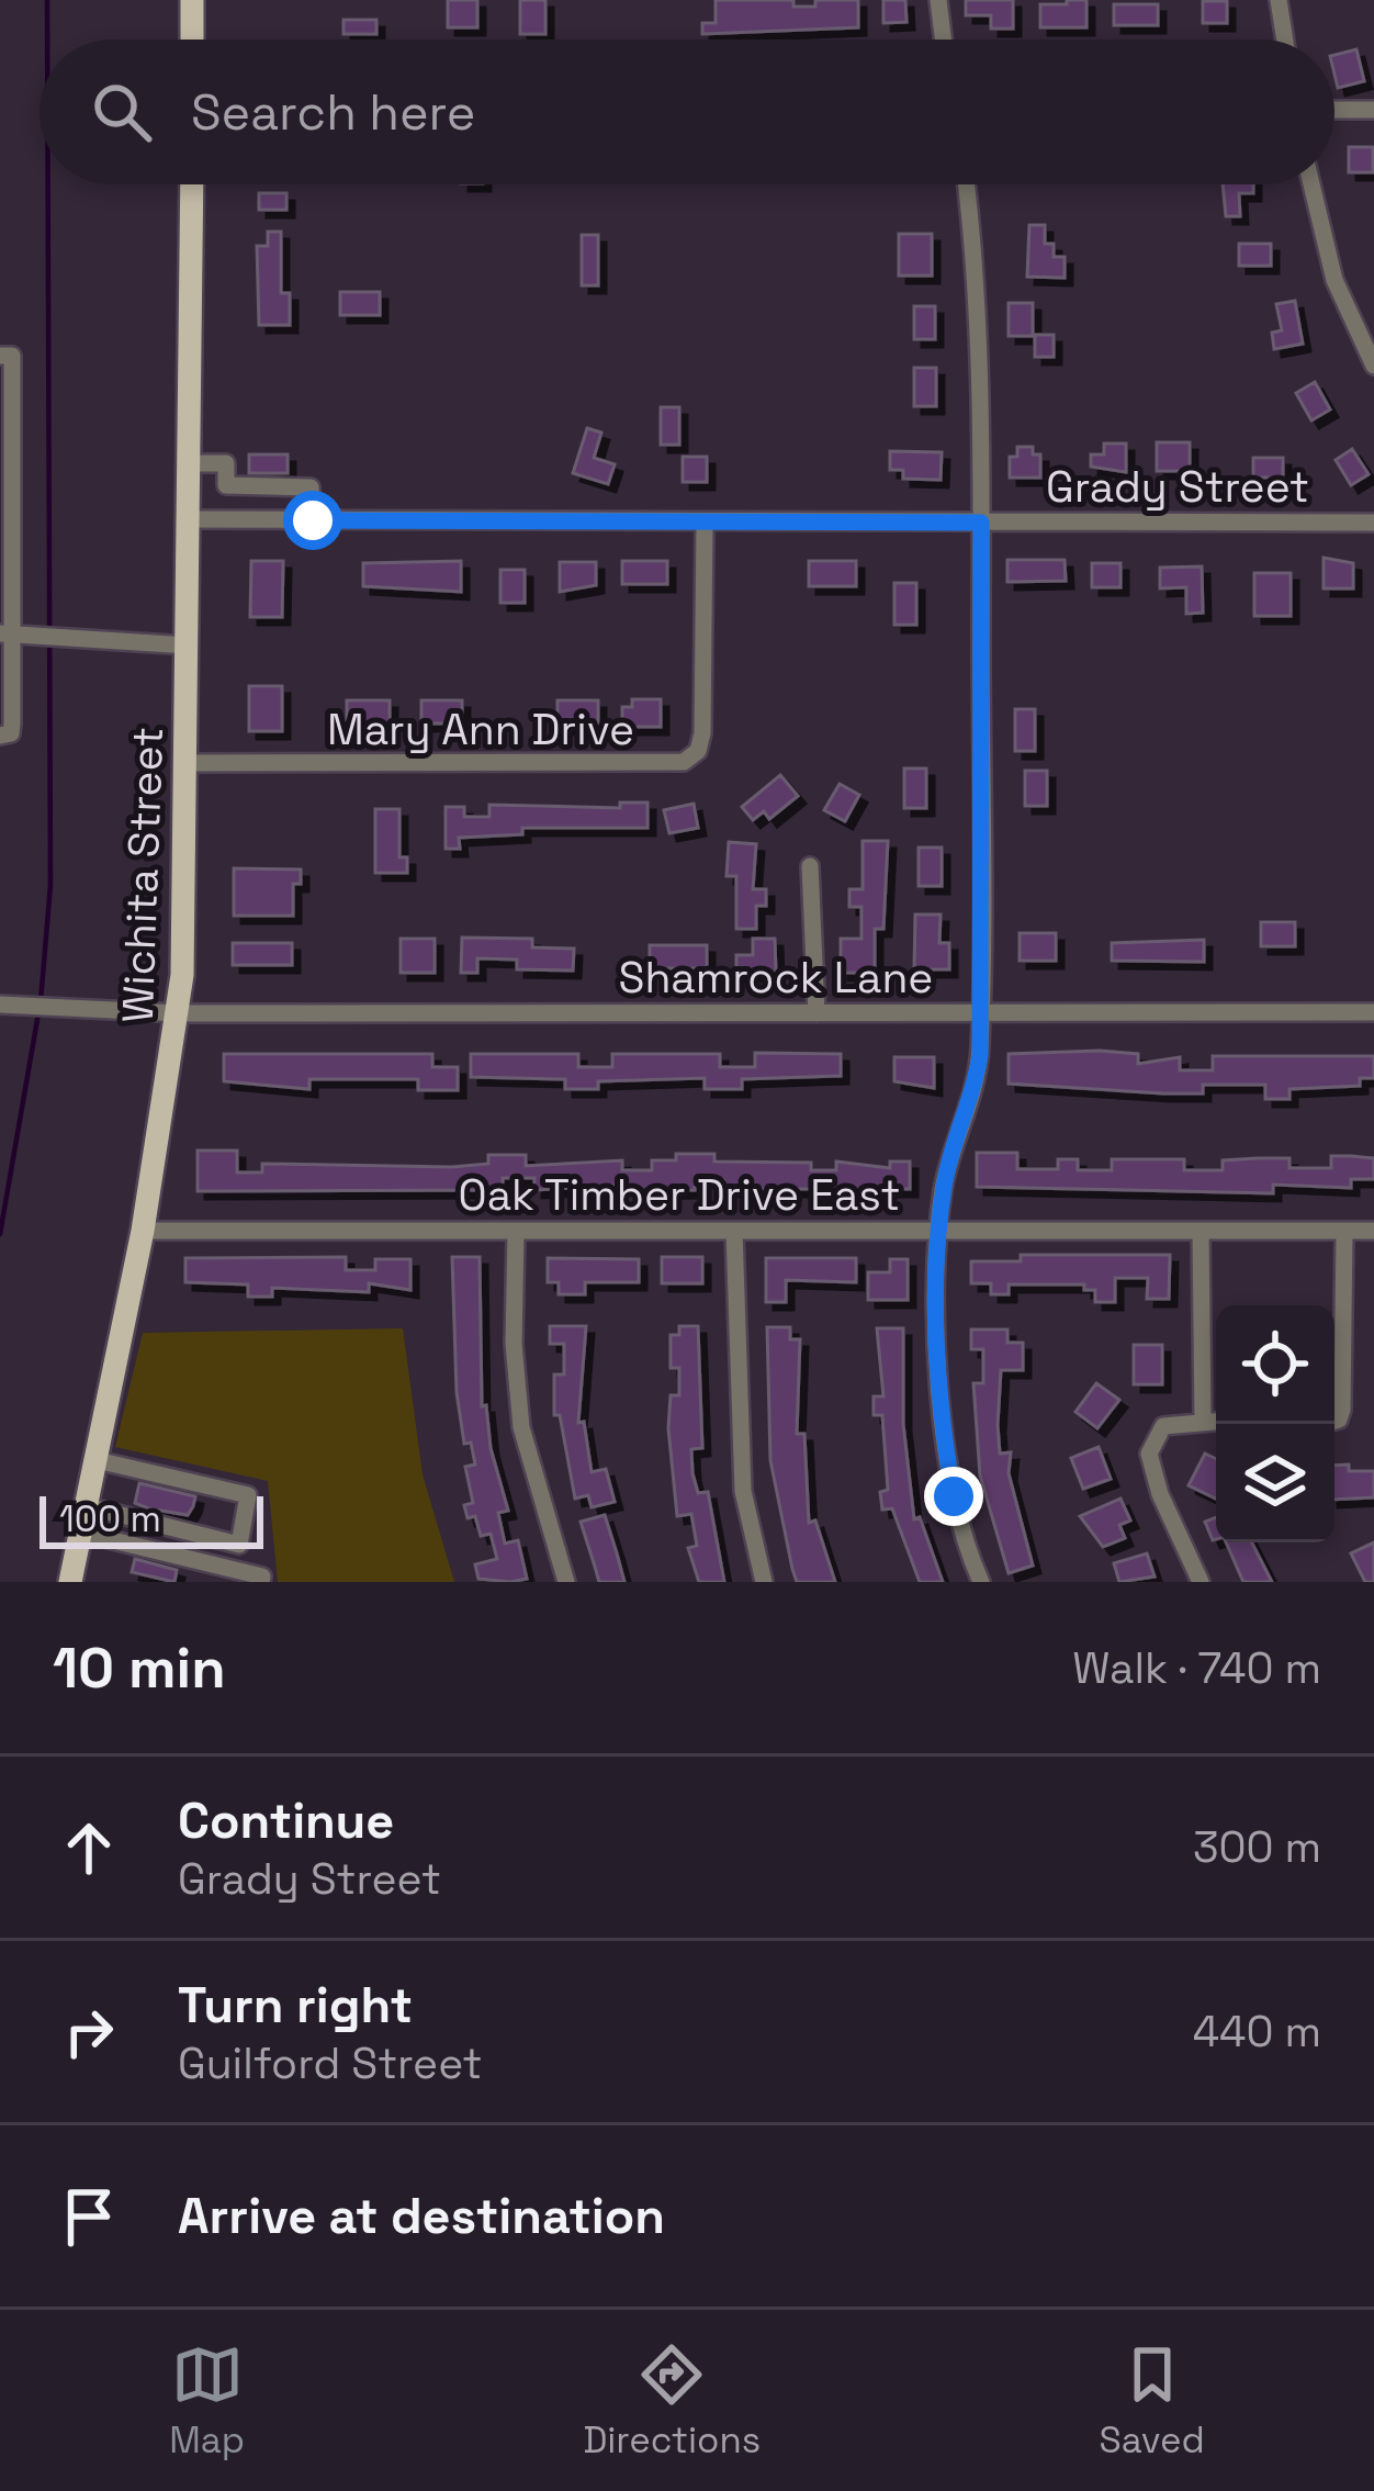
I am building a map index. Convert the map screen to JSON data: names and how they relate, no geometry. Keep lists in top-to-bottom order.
{
  "streets": {
    "main road": ["Wichita Street"],
    "street": [
      "Grady Street",
      "Mary Ann Drive",
      "Shamrock Lane",
      "Oak Timber Drive East"
    ]
  },
  "crossings": [
    ["Grady Street", "Mary Ann Drive"],
    ["Grady Street", "Wichita Street"],
    ["Mary Ann Drive", "Wichita Street"],
    ["Wichita Street", "Shamrock Lane"],
    ["Wichita Street", "Oak Timber Drive East"]
  ],
  "scale_bar": "100 m",
  "page": {
    "search": "Search here",
    "scale": "100 m",
    "heading": ["10 min", "Walk · 740 m"],
    "list": [
      ["Continue", "Grady Street", "300 m"],
      ["Turn right", "Guilford Street", "440 m"],
      "Arrive at destination"
    ],
    "nav": ["Map", "Directions", "Saved"]
  }
}
